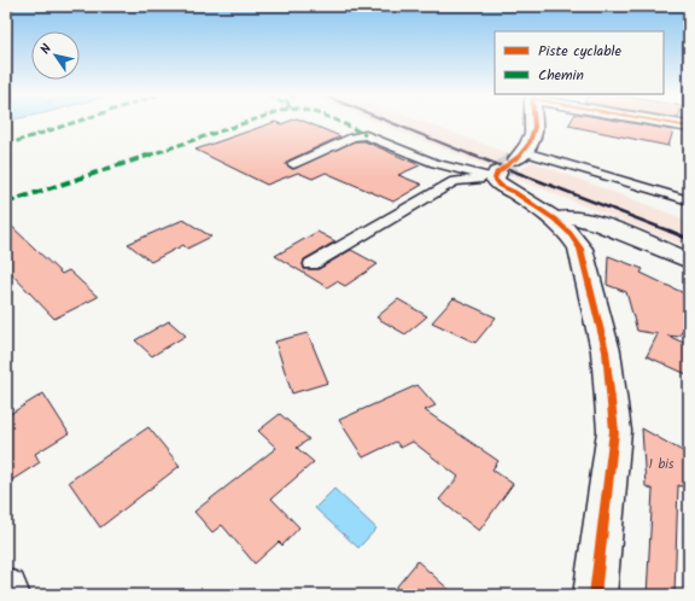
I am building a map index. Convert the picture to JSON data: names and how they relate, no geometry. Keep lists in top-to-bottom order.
{
  "house_numbers": ["1 bis"],
  "legend": ["Piste cyclable", "Chemin"],
  "north": "top left"
}
